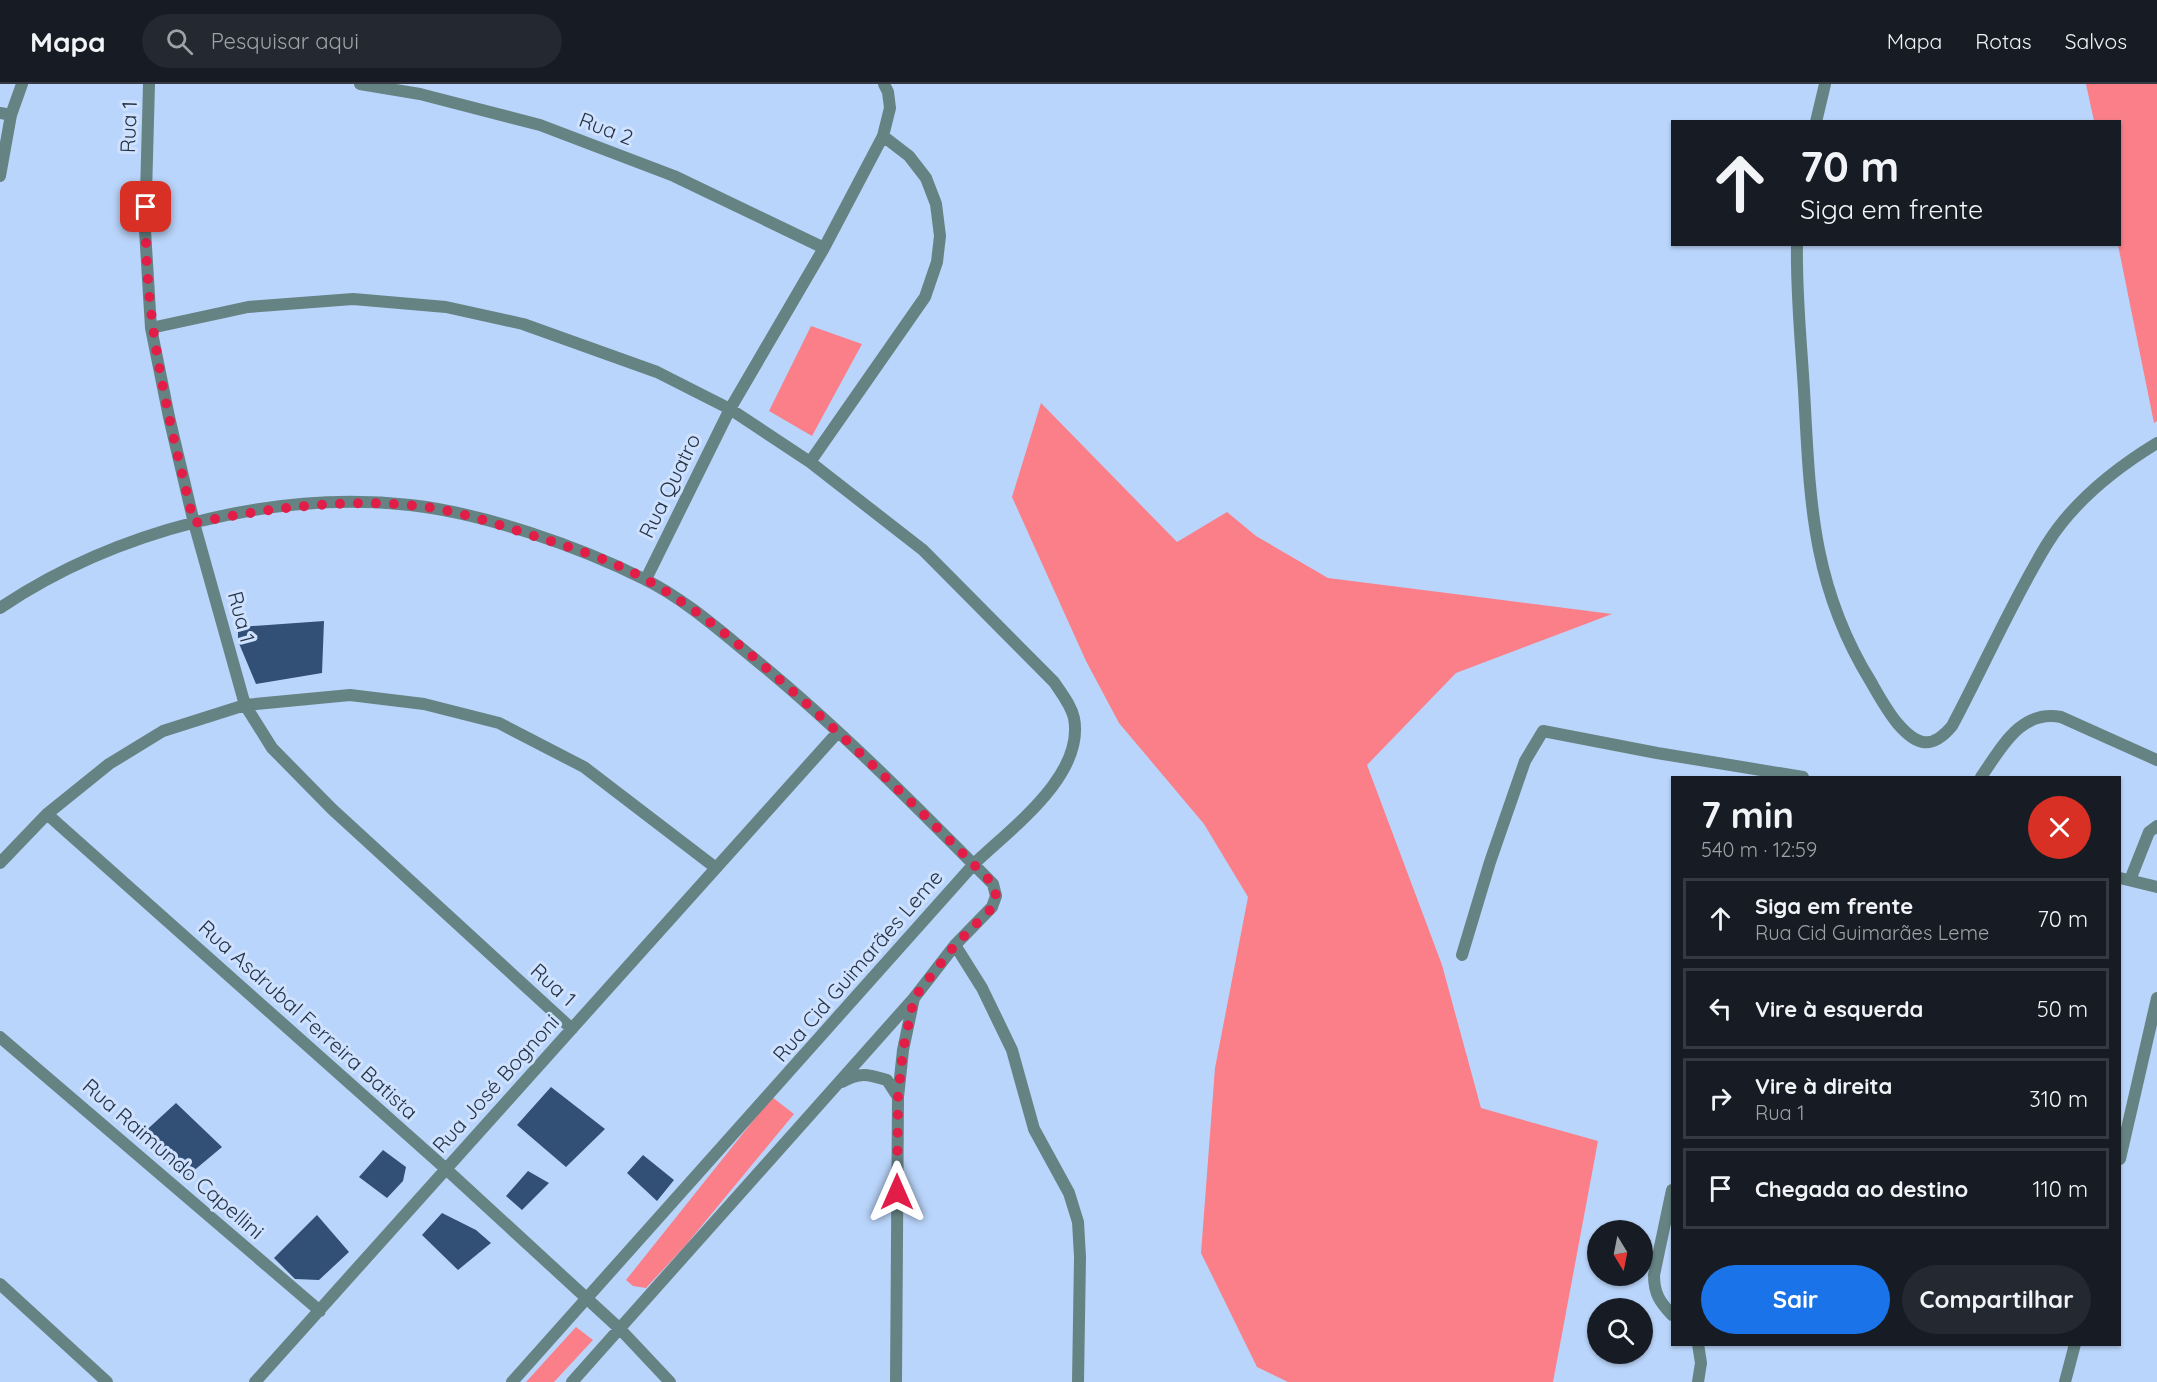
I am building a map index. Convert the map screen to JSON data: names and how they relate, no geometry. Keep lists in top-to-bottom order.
{
  "streets": {
    "street": [
      "Rua 1",
      "Rua 2",
      "Rua Quatro",
      "Rua Cid Guimarães Leme",
      "Rua Asdrubal Ferreira Batista",
      "Rua José Bognoni",
      "Rua Raimundo Capellini"
    ]
  },
  "crossings": [
    ["Rua 1", "Rua Cid Guimarães Leme"],
    ["Rua 1", "Rua José Bognoni"],
    ["Rua 2", "Rua Quatro"],
    ["Rua Quatro", "Rua Cid Guimarães Leme"],
    ["Rua Cid Guimarães Leme", "Rua Asdrubal Ferreira Batista"],
    ["Rua Asdrubal Ferreira Batista", "Rua José Bognoni"],
    ["Rua José Bognoni", "Rua Raimundo Capellini"]
  ],
  "north": "bottom",
  "page": {
    "header": "Mapa",
    "search": "Pesquisar aqui",
    "nav": ["Mapa", "Rotas", "Salvos"],
    "turn": ["70 m", "Siga em frente"],
    "heading": ["7 min", "540 m · 12:59"],
    "list": [
      {
        "name": "Siga em frente",
        "note": "Rua Cid Guimarães Leme",
        "value": "70 m"
      },
      {
        "name": "Vire à esquerda",
        "value": "50 m"
      },
      {
        "name": "Vire à direita",
        "note": "Rua 1",
        "value": "310 m"
      },
      {
        "name": "Chegada ao destino",
        "value": "110 m"
      }
    ],
    "buttons": ["Sair", "Compartilhar"]
  }
}
